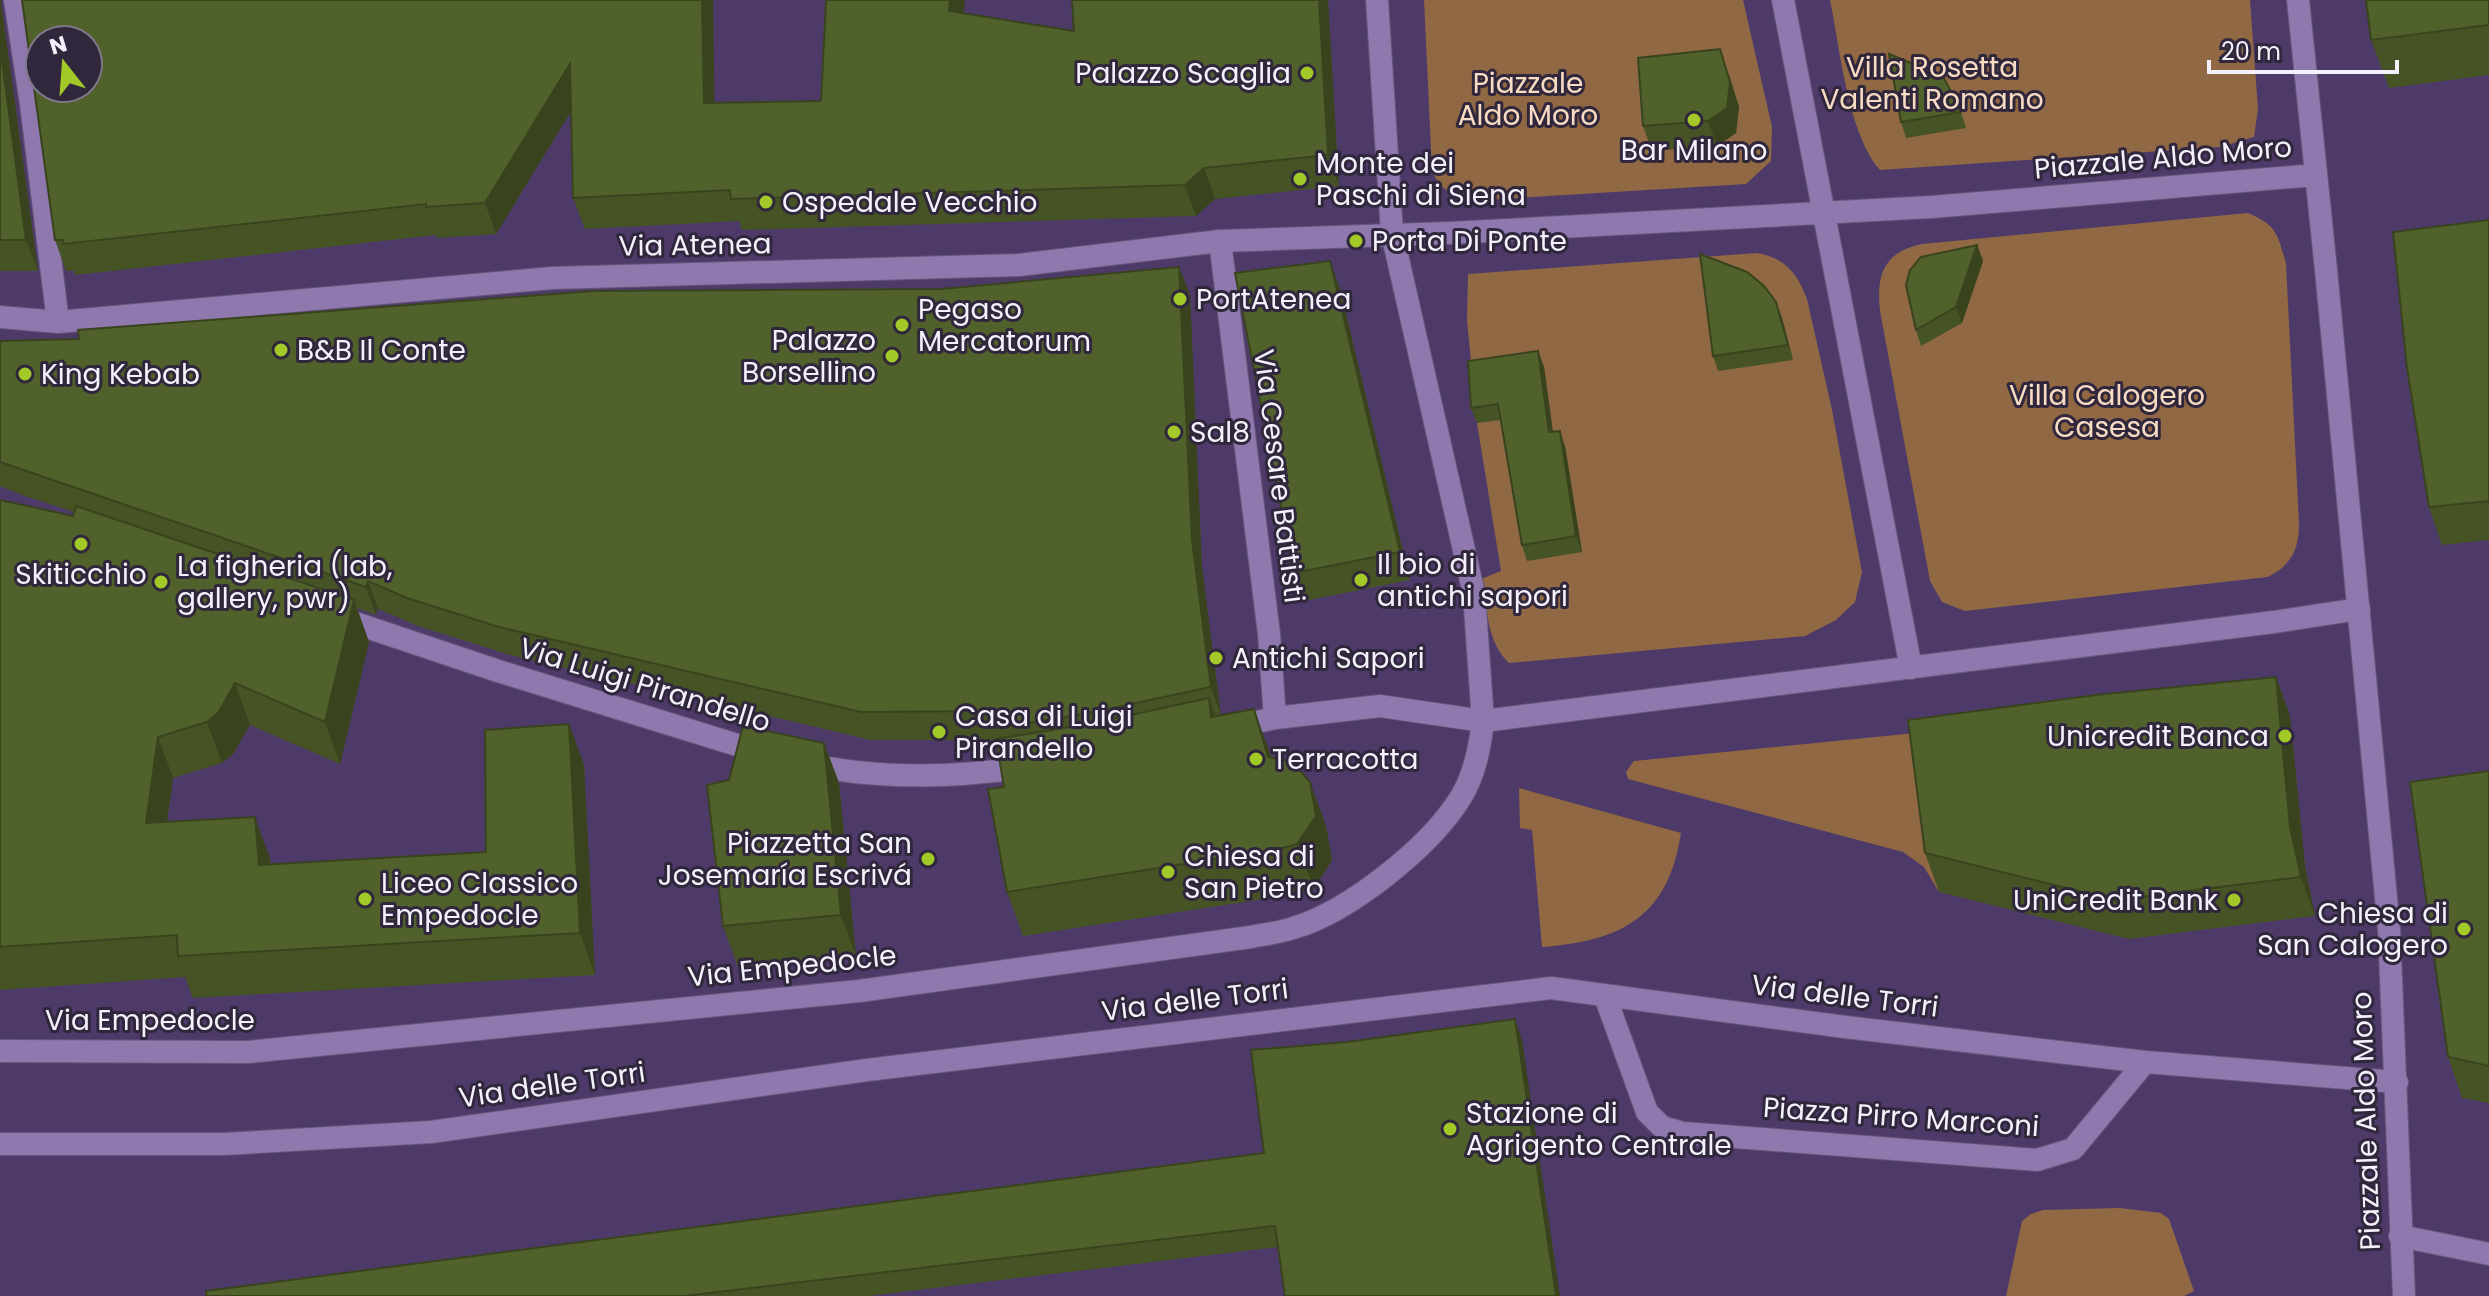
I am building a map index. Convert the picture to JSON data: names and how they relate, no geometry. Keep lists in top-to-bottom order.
{
  "streets": {
    "street": [
      "Piazzale Aldo Moro",
      "Via Atenea",
      "Via Cesare Battisti",
      "Via Luigi Pirandello",
      "Via Empedocle",
      "Via delle Torri",
      "Piazza Pirro Marconi"
    ]
  },
  "crossings": [
    ["Piazzale Aldo Moro", "Via Atenea"],
    ["Piazzale Aldo Moro", "Via delle Torri"],
    ["Via Atenea", "Via Cesare Battisti"],
    ["Via delle Torri", "Piazza Pirro Marconi"]
  ],
  "parks": ["Villa Rosetta Valenti Romano", "Piazzale Aldo Moro", "Villa Calogero Casesa"],
  "places": [
    "Palazzo Scaglia",
    "Bar Milano",
    "Monte dei Paschi di Siena",
    "Ospedale Vecchio",
    "Porta Di Ponte",
    "PortAtenea",
    "Pegaso Mercatorum",
    "B&B Il Conte",
    "Palazzo Borsellino",
    "King Kebab",
    "Sal8",
    "Skiticchio",
    "Il bio di antichi sapori",
    "La figheria (lab, gallery, pwr)",
    "Antichi Sapori",
    "Casa di Luigi Pirandello",
    "Unicredit Banca",
    "Terracotta",
    "Piazzetta San Josemaría Escrivá",
    "Chiesa di San Pietro",
    "Liceo Classico Empedocle",
    "UniCredit Bank",
    "Chiesa di San Calogero",
    "Stazione di Agrigento Centrale"
  ],
  "scale_bar": "20 m",
  "north": "top"
}
